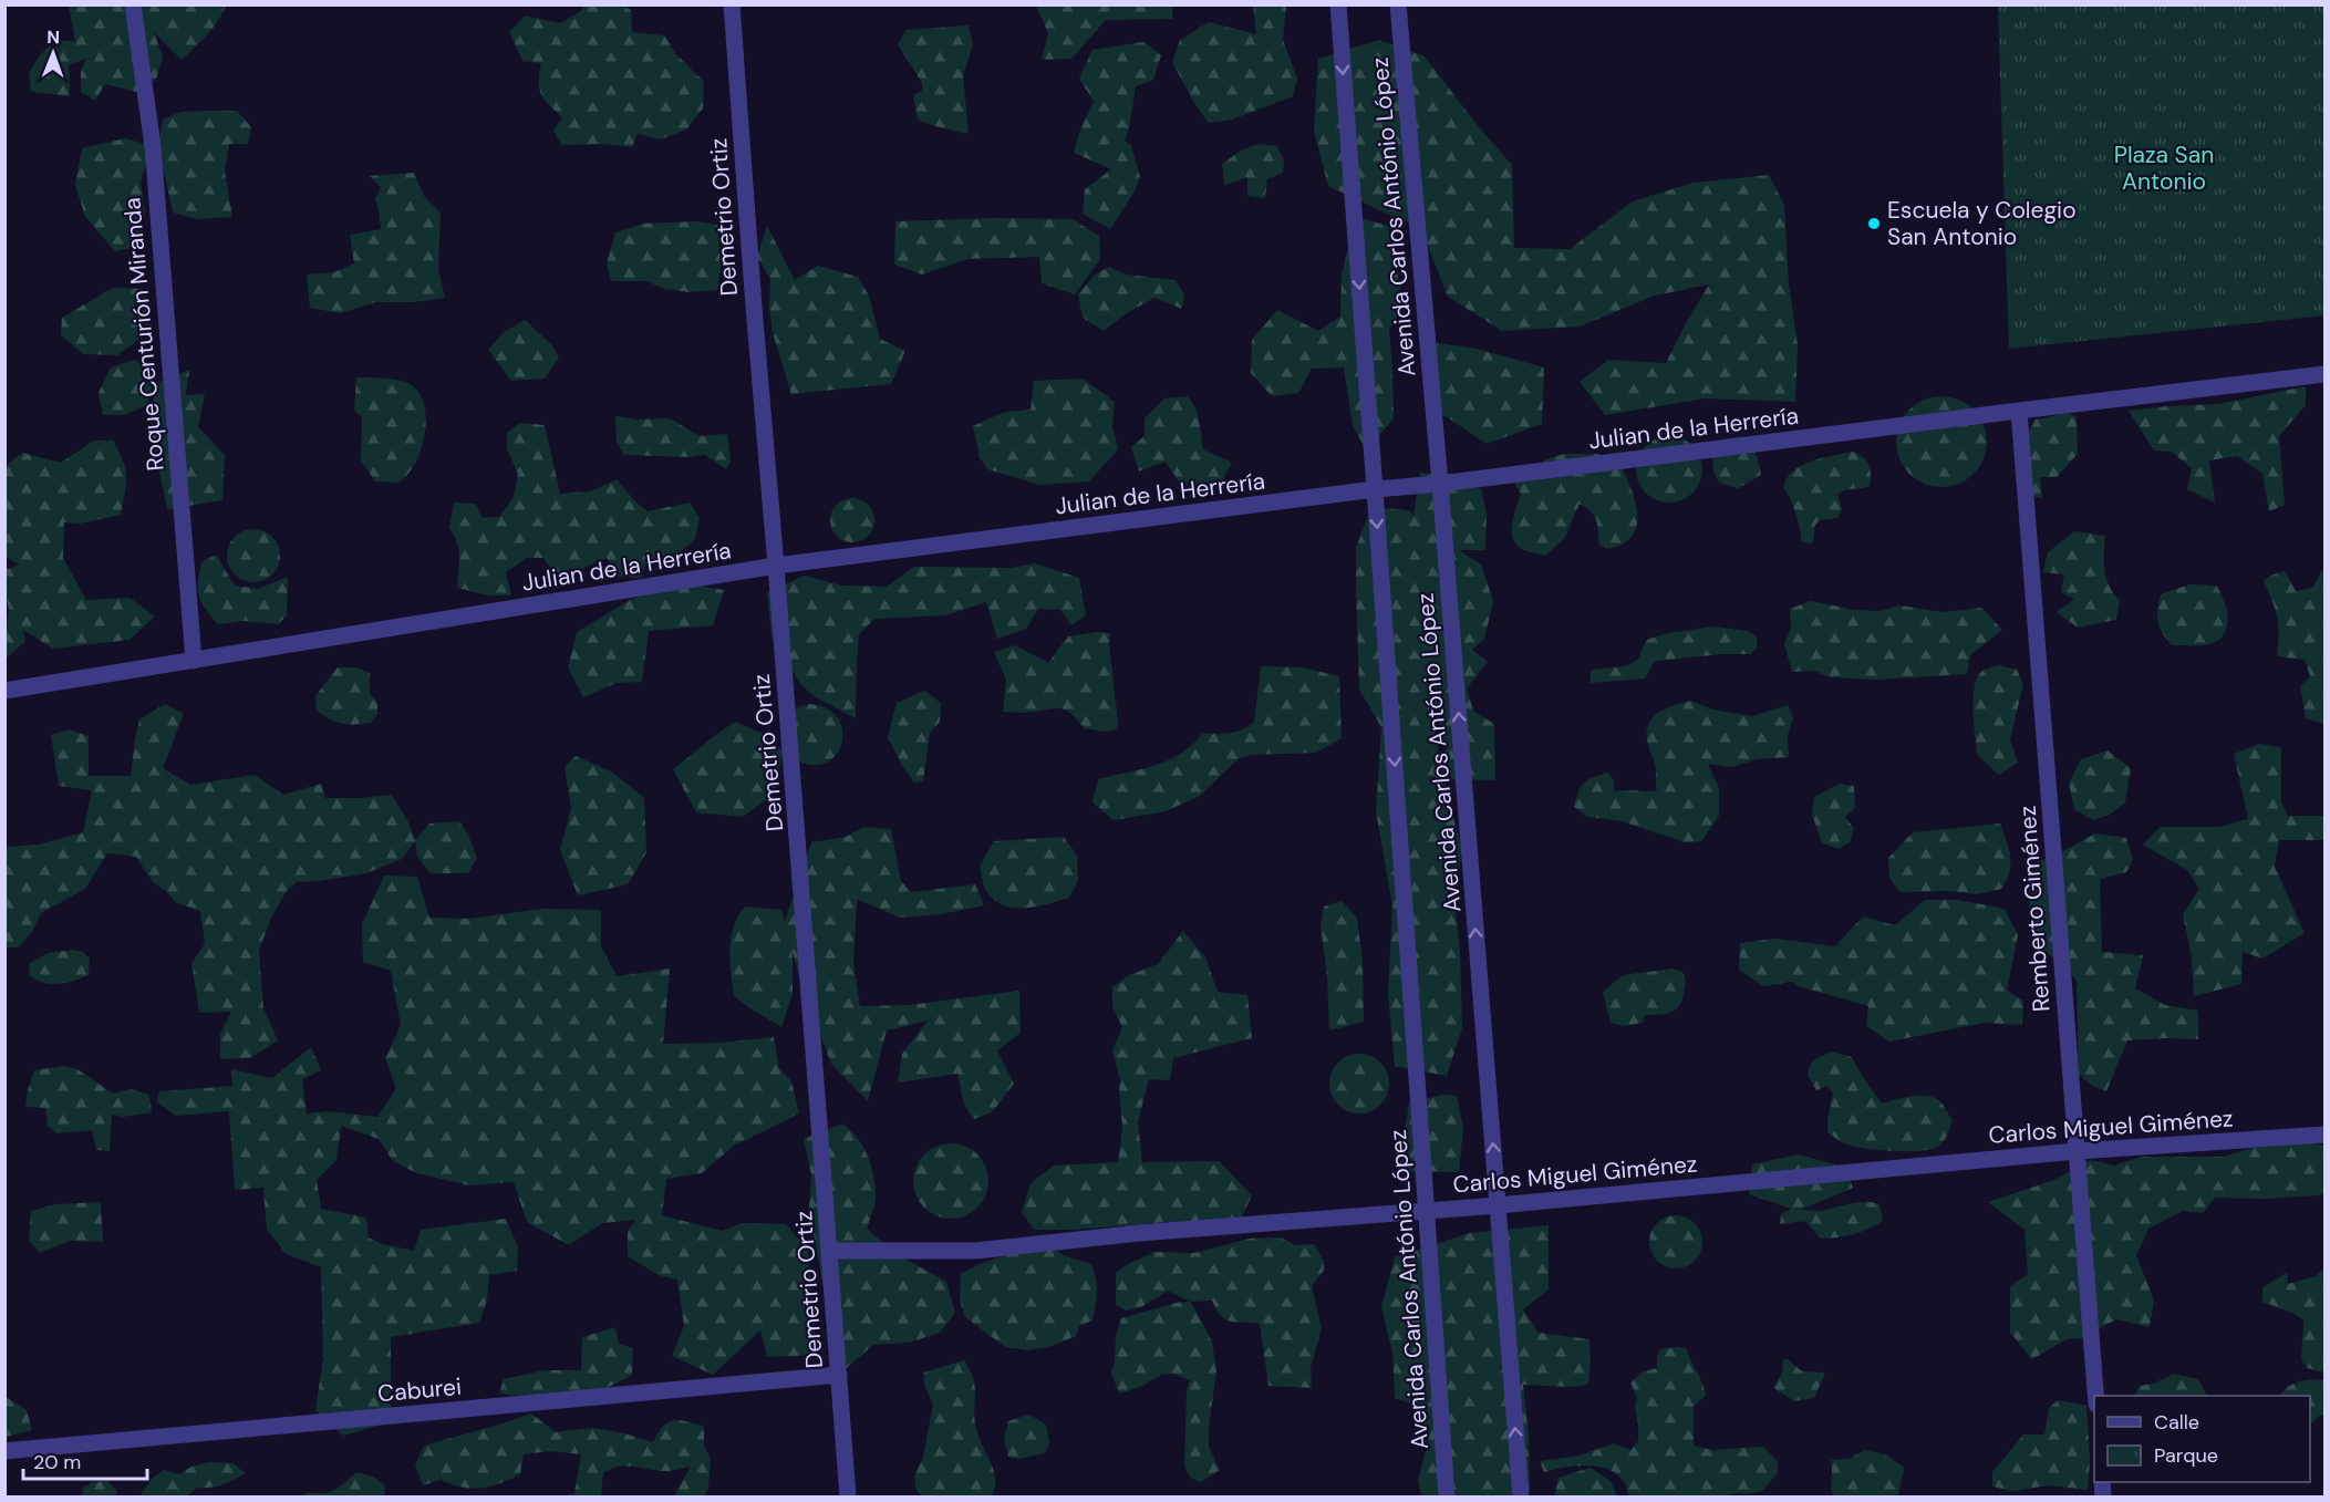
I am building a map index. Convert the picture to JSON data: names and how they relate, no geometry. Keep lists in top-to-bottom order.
{
  "streets": {
    "street": [
      "Demetrio Ortiz",
      "Avenida Carlos António López",
      "Roque Centurión Miranda",
      "Julian de la Herrería",
      "Remberto Giménez",
      "Carlos Miguel Giménez",
      "Caburei"
    ]
  },
  "crossings": [
    ["Demetrio Ortiz", "Julian de la Herrería"],
    ["Demetrio Ortiz", "Carlos Miguel Giménez"],
    ["Demetrio Ortiz", "Caburei"],
    ["Avenida Carlos António López", "Julian de la Herrería"],
    ["Avenida Carlos António López", "Carlos Miguel Giménez"],
    ["Roque Centurión Miranda", "Julian de la Herrería"],
    ["Julian de la Herrería", "Remberto Giménez"],
    ["Remberto Giménez", "Carlos Miguel Giménez"]
  ],
  "parks": ["Plaza San Antonio"],
  "places": ["Escuela y Colegio San Antonio"],
  "legend": ["Calle", "Parque"],
  "scale_bar": "20 m",
  "north": "top"
}
